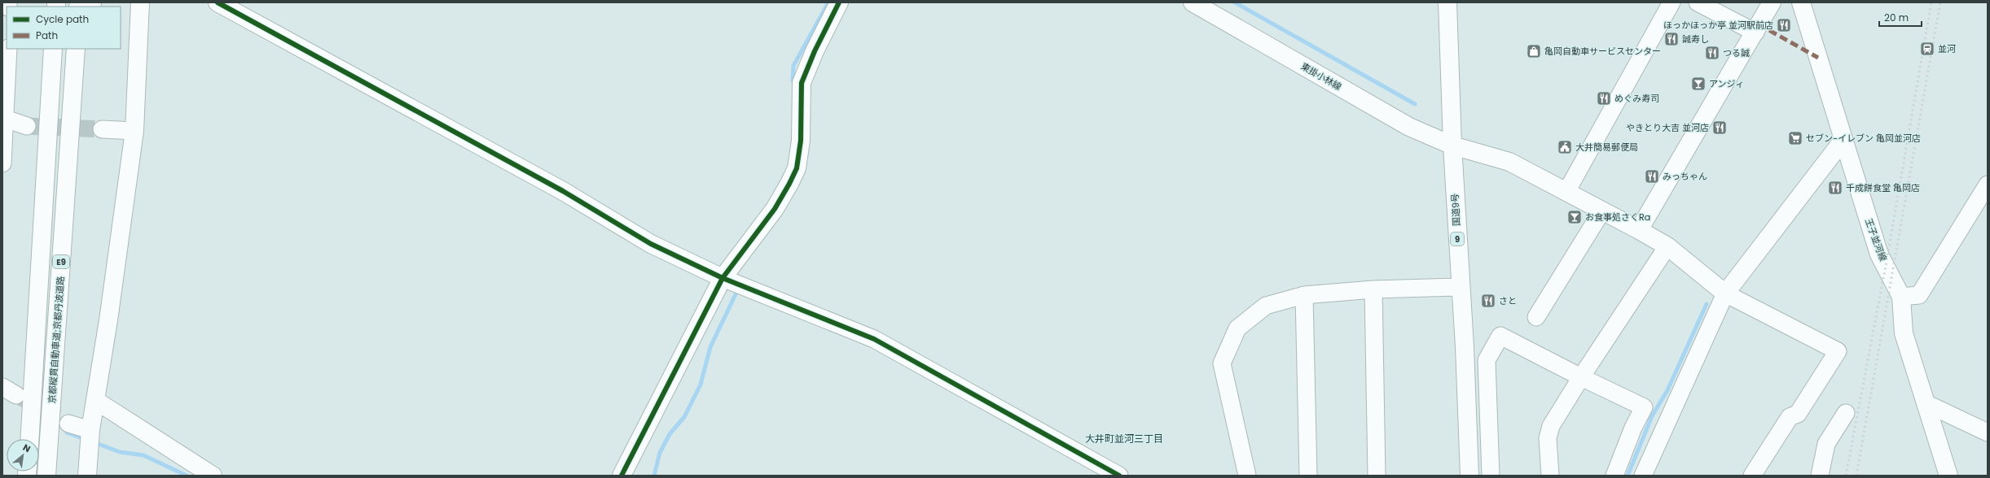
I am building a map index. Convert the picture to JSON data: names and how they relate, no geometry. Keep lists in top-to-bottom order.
{
  "streets": {
    "main road": [
      "東掛小林線",
      "国道9号",
      "9",
      "王子並河線",
      "E9",
      "京都縦貫自動車道;京都丹波道路"
    ]
  },
  "crossings": [
    ["東掛小林線", "国道9号"]
  ],
  "districts": ["大井町並河三丁目"],
  "places": {
    "restaurant": [
      "ほっかほっか亭 並河駅前店",
      "誠寿し",
      "つる誠",
      "めぐみ寿司",
      "やきとり大吉 並河店",
      "みっちゃん",
      "千成餅食堂 亀岡店",
      "さと"
    ],
    "station": ["並河"],
    "shop": ["亀岡自動車サービスセンター"],
    "bar": ["アンジィ", "お食事処さくRa"],
    "supermarket": ["セブン-イレブン 亀岡並河店"],
    "public building": ["大井簡易郵便局"]
  },
  "legend": ["Cycle path", "Path"],
  "scale_bar": "20 m",
  "north": "top right"
}
